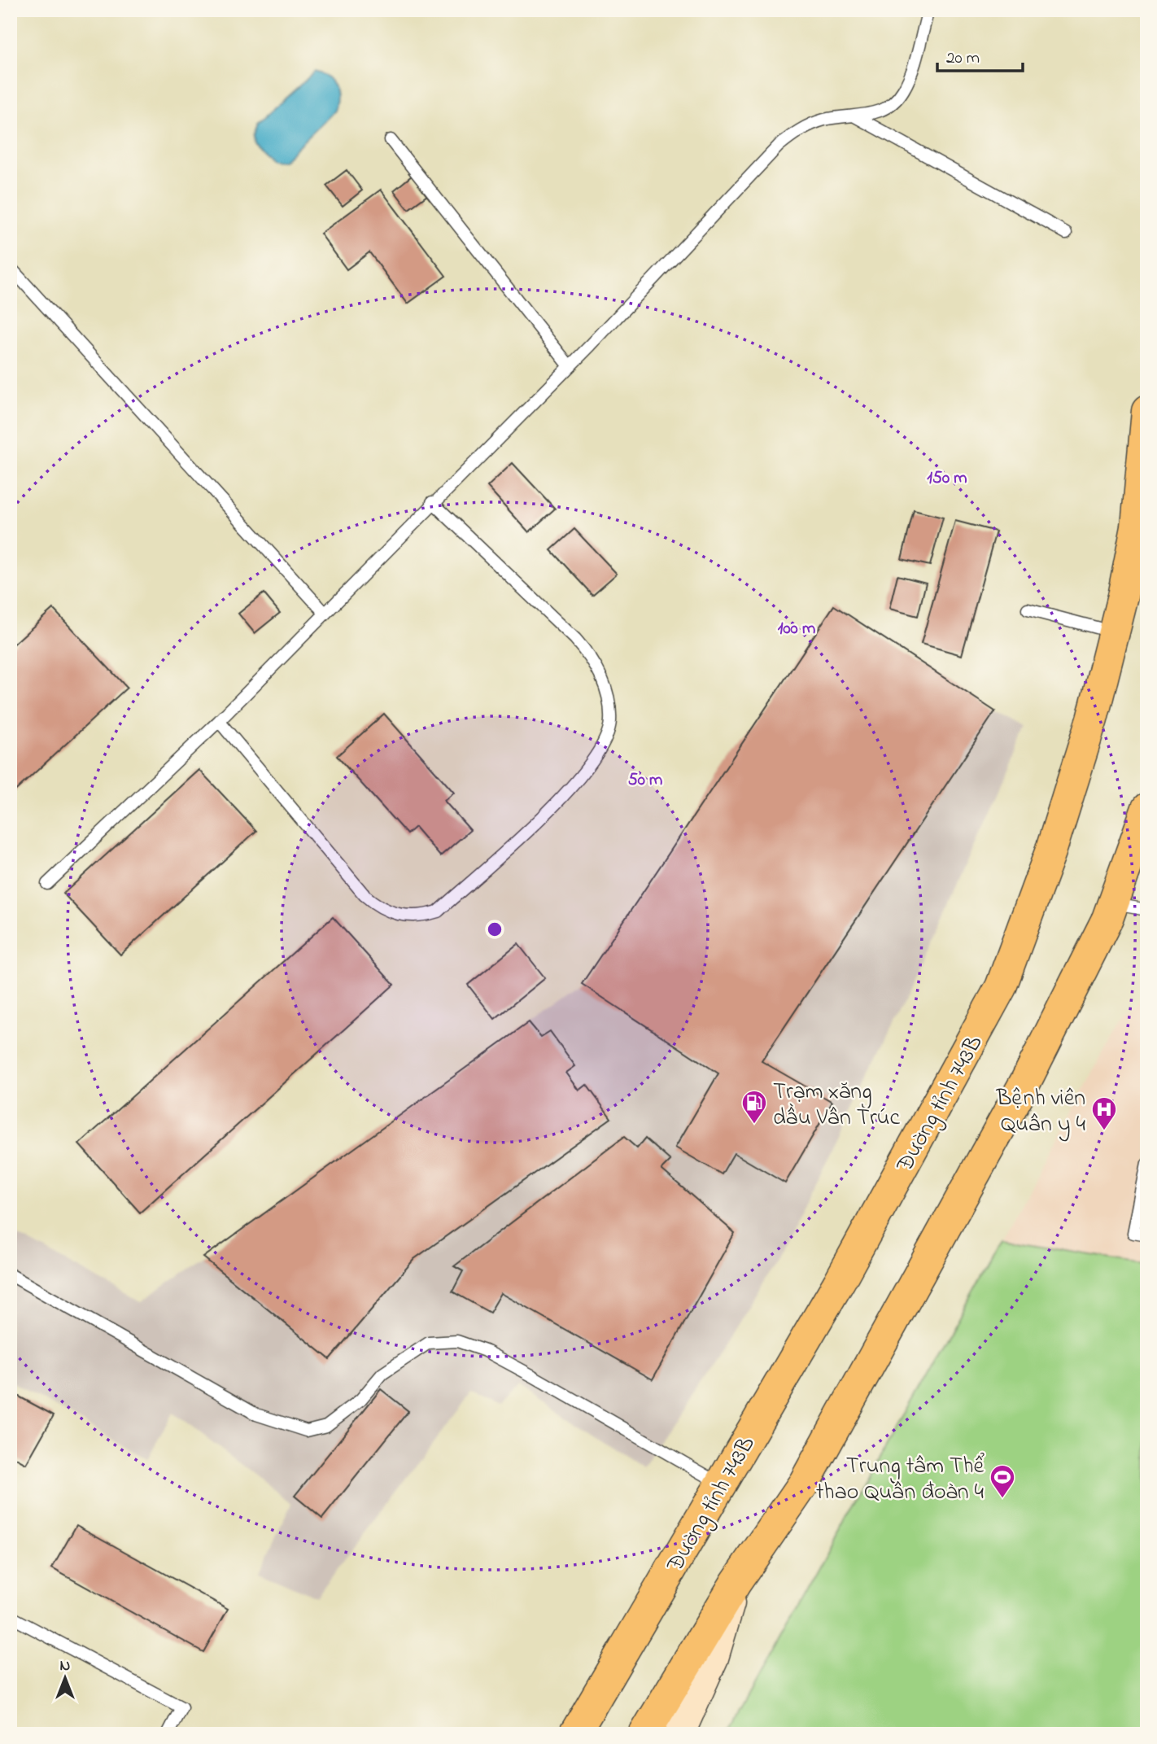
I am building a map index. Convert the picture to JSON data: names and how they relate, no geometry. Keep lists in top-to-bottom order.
{
  "streets": {
    "main road": ["Đường tỉnh 743B"]
  },
  "places": {
    "fuel station": ["Trạm xăng dầu Vân Trúc"],
    "hospital": ["Bệnh viên Quân y 4"],
    "sports": ["Trung tâm Thể thao Quân đoàn 4"]
  },
  "scale_bar": "20 m",
  "north": "top",
  "rings": ["150 m", "100 m", "50 m"]
}
